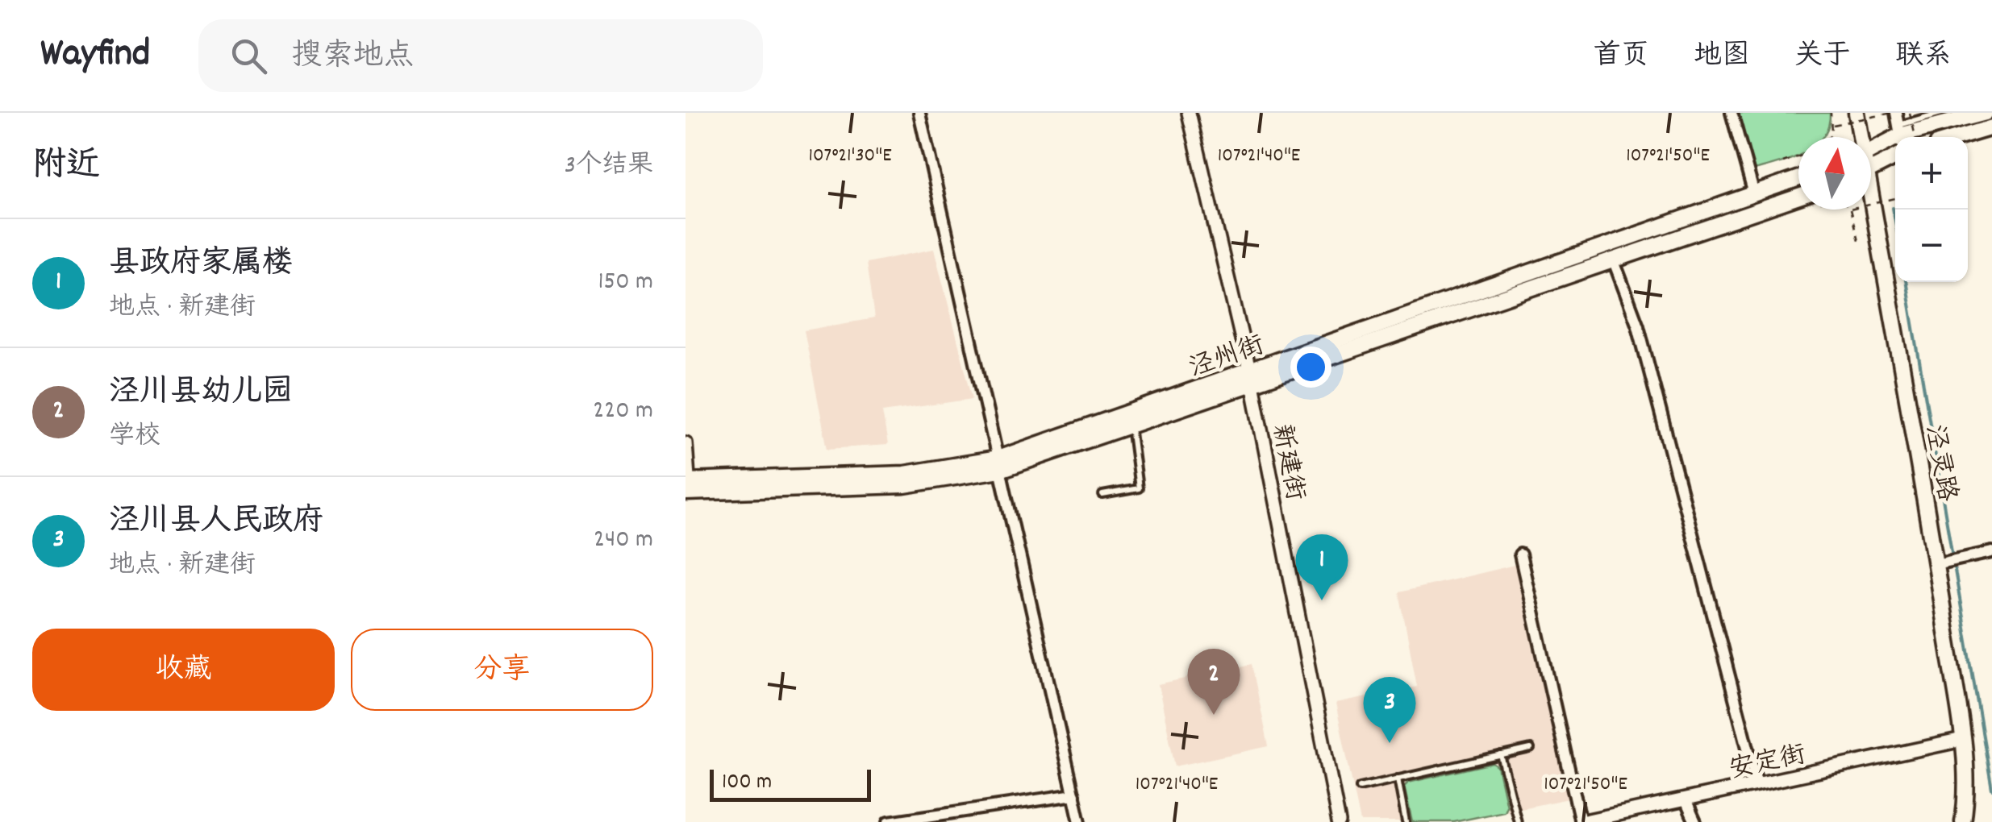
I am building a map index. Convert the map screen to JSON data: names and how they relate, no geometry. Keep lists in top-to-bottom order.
{
  "streets": {
    "main road": ["泾州街", "泾灵路"],
    "street": ["新建街", "安定街"]
  },
  "crossings": [
    ["泾州街", "新建街"],
    ["泾灵路", "安定街"]
  ],
  "scale_bar": "100 m",
  "north": "top",
  "page": {
    "header": "Wayfind",
    "search": "搜索地点",
    "nav": [
      "首页",
      "地图",
      "关于",
      "联系"
    ],
    "heading": ["附近", "3个结果"],
    "map_buttons": ["+", "−"],
    "list": [
      {
        "mark": "1",
        "name": "县政府家属楼",
        "note": "地点 · 新建街",
        "value": "150 m"
      },
      {
        "mark": "2",
        "name": "泾川县幼儿园",
        "note": "学校",
        "value": "220 m"
      },
      {
        "mark": "3",
        "name": "泾川县人民政府",
        "note": "地点 · 新建街",
        "value": "240 m"
      }
    ],
    "pins": ["1", "2", "3"],
    "buttons": ["收藏", "分享"],
    "scale": "100 m"
  },
  "coordinates": ["107°21'30\"E", "107°21'40\"E", "107°21'50\"E"]
}
